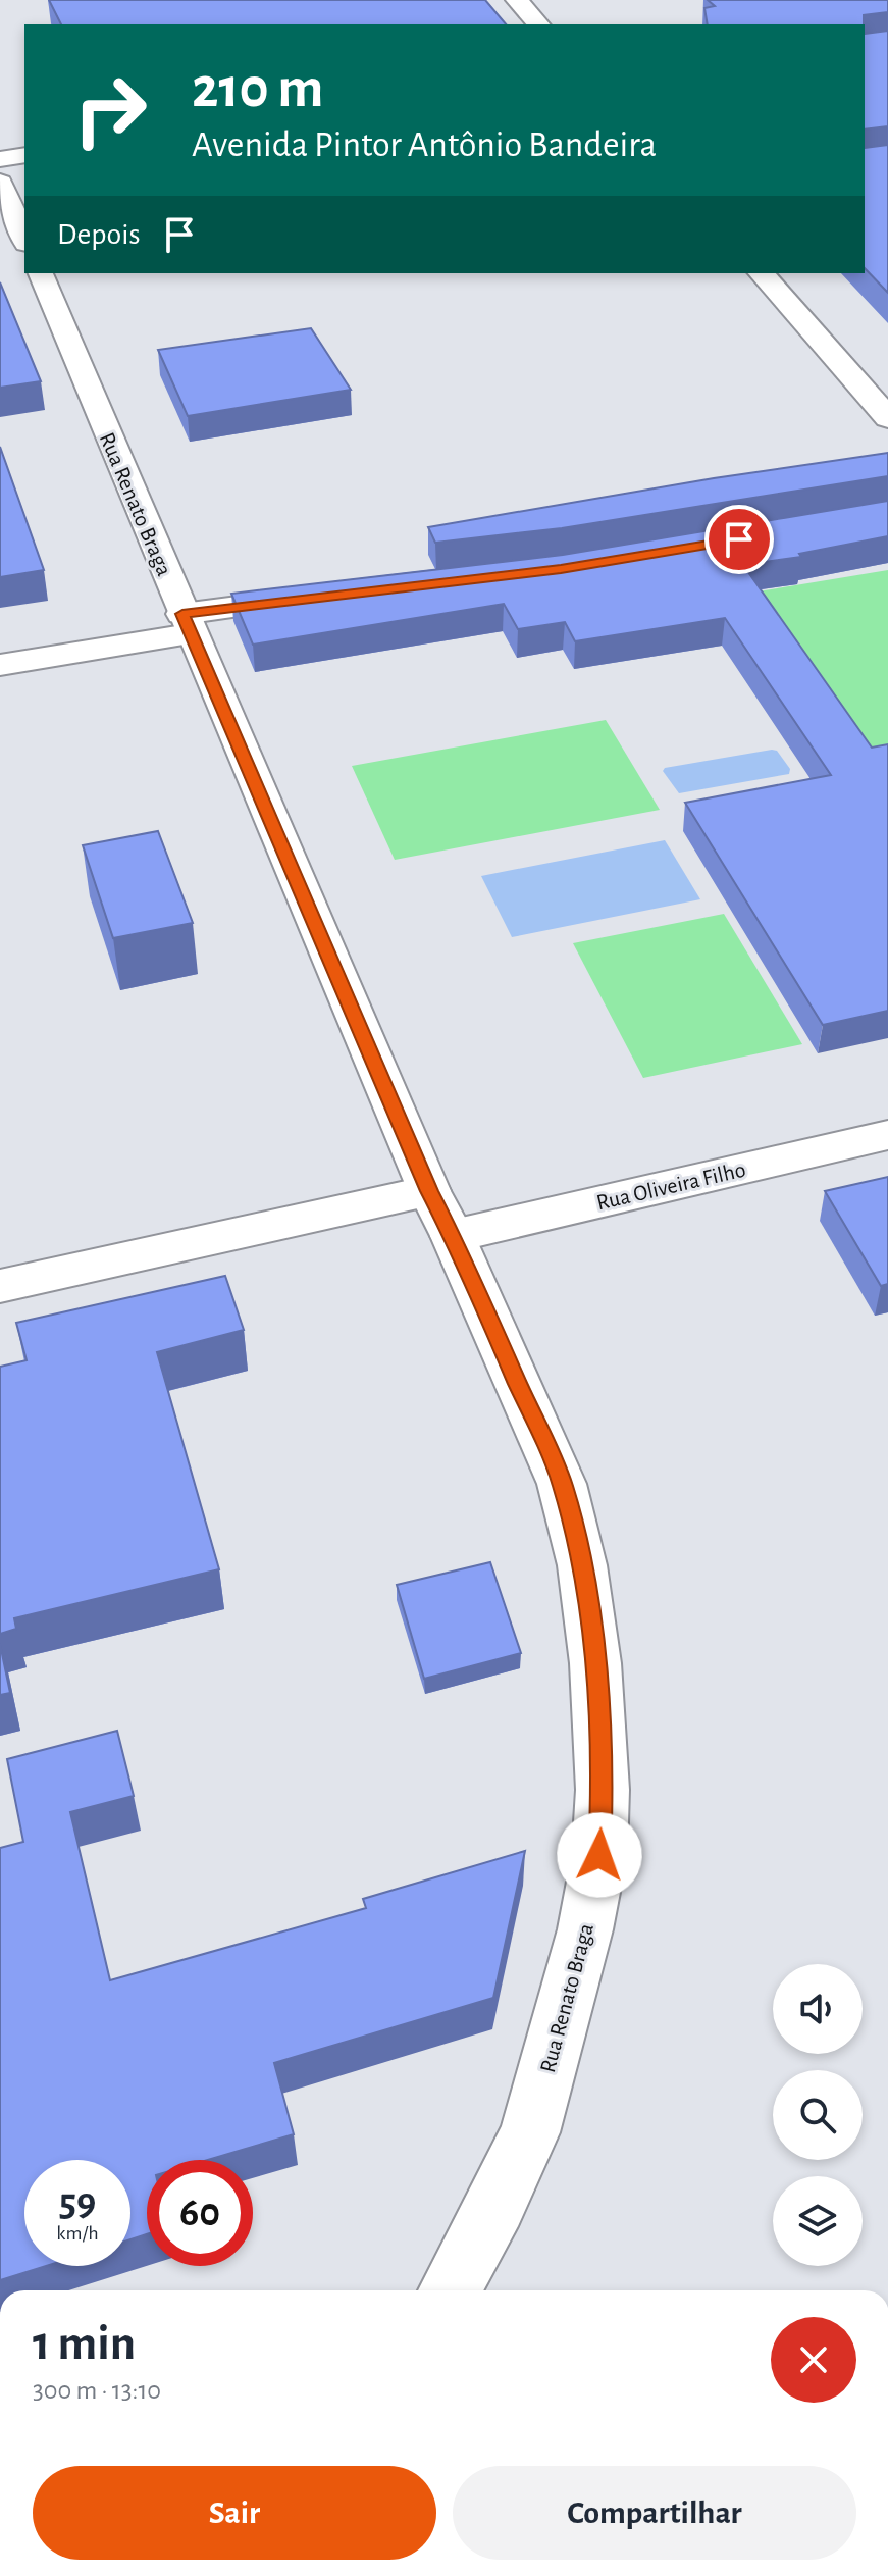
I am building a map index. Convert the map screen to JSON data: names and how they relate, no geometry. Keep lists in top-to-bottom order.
{
  "streets": {
    "main road": ["Rua Renato Braga", "Rua Oliveira Filho"]
  },
  "crossings": [
    ["Rua Renato Braga", "Rua Oliveira Filho"]
  ],
  "page": {
    "turn": ["210 m", "Avenida Pintor Antônio Bandeira"],
    "then": "Depois",
    "speed": "59 km/h",
    "limit": "60",
    "heading": ["1 min", "300 m · 13:10"],
    "buttons": ["Sair", "Compartilhar"]
  }
}
